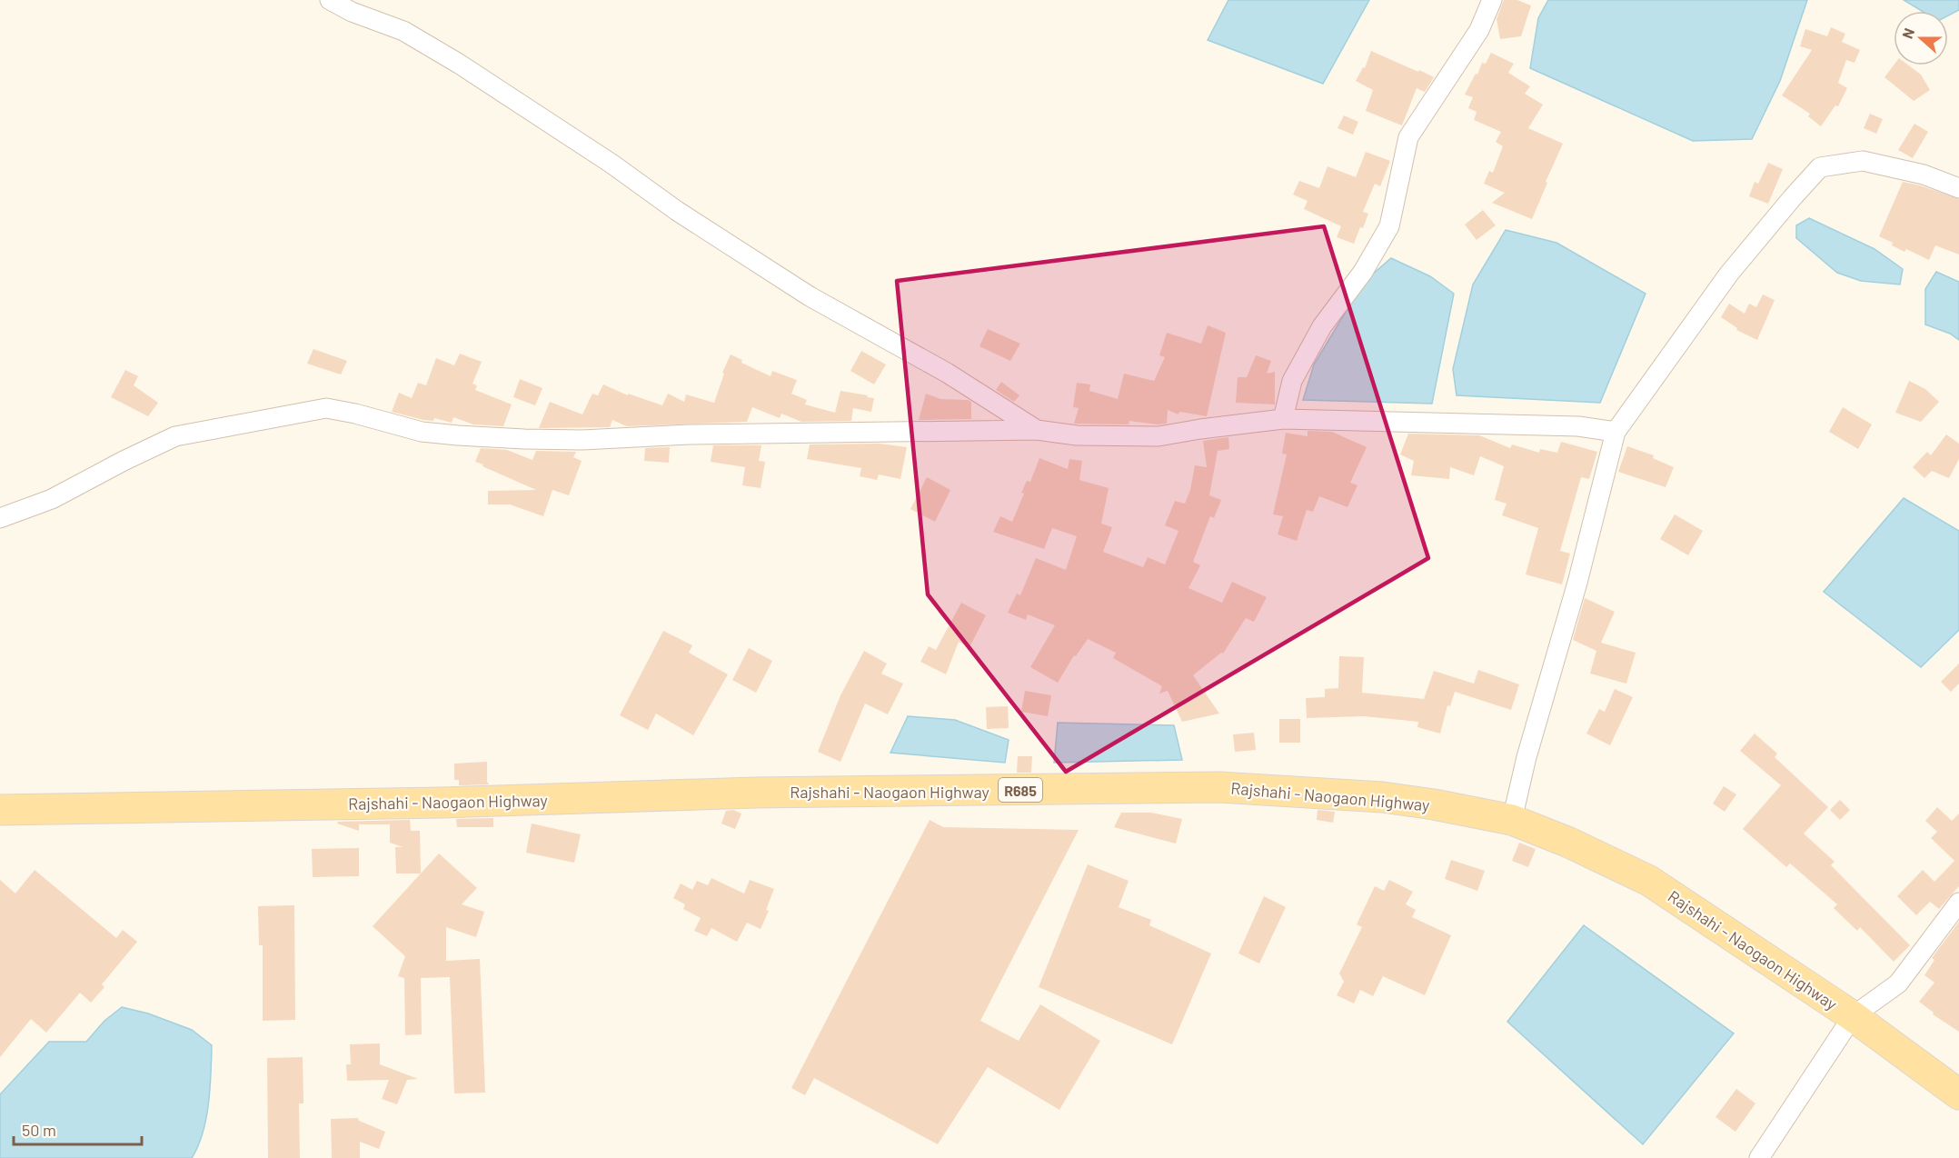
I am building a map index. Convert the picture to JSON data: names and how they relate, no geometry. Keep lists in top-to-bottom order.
{
  "streets": {
    "main road": ["R685", "Rajshahi - Naogaon Highway"]
  },
  "scale_bar": "50 m",
  "north": "left"
}
